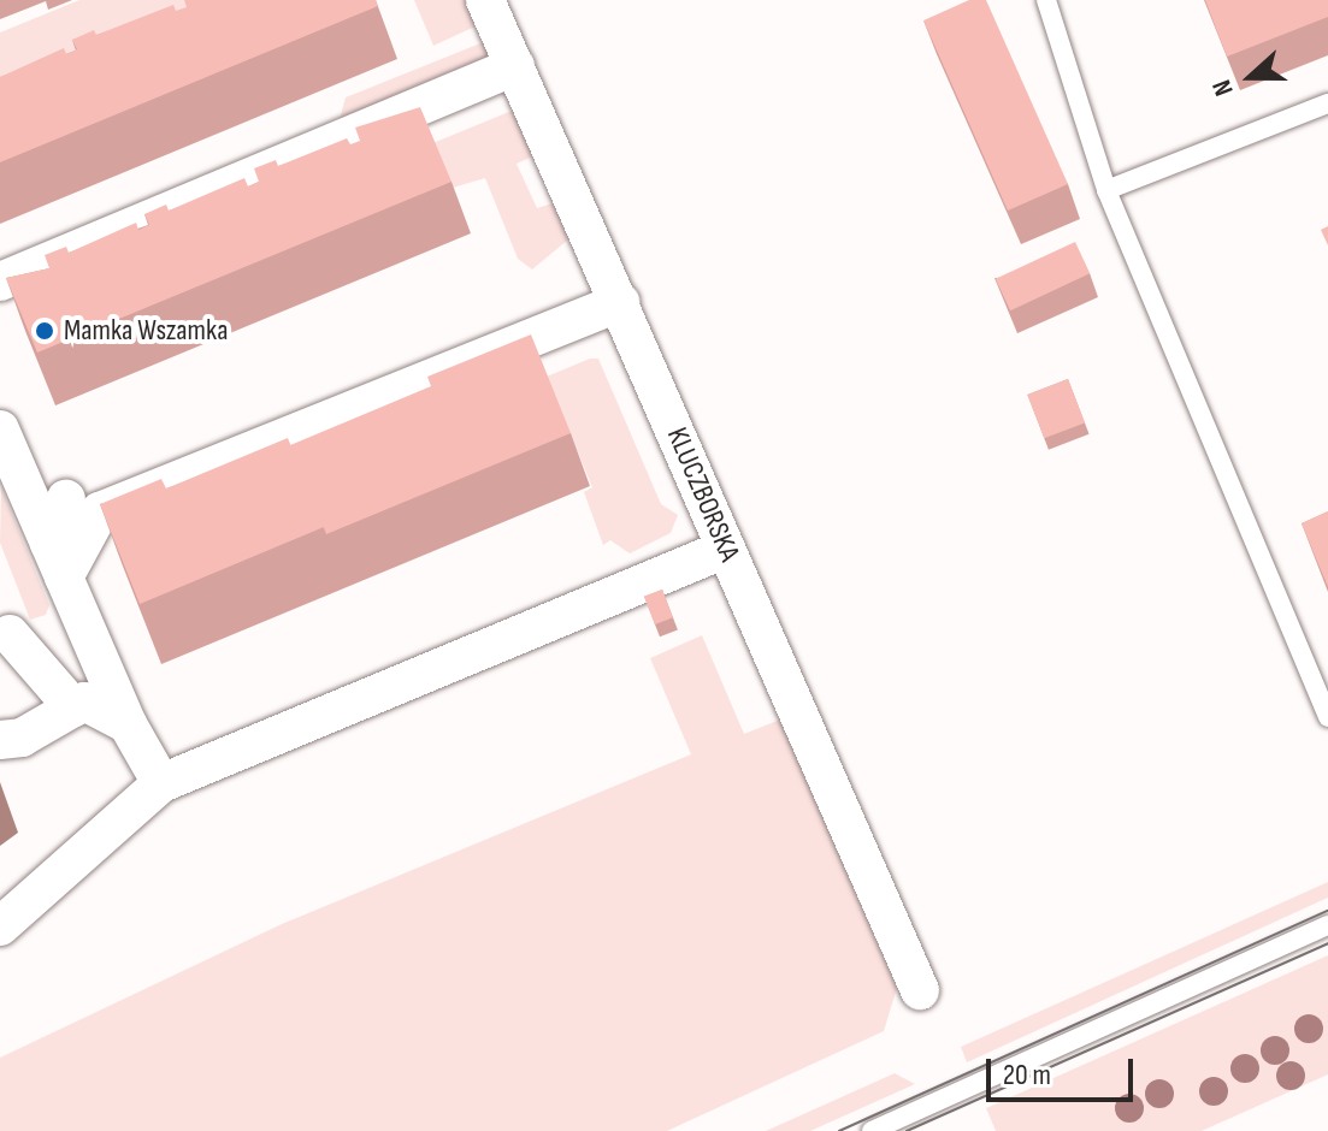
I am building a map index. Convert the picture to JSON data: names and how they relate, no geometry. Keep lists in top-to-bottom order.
{
  "streets": {
    "street": ["KLUCZBORSKA"]
  },
  "places": ["Mamka Wszamka"],
  "scale_bar": "20 m",
  "north": "left"
}
